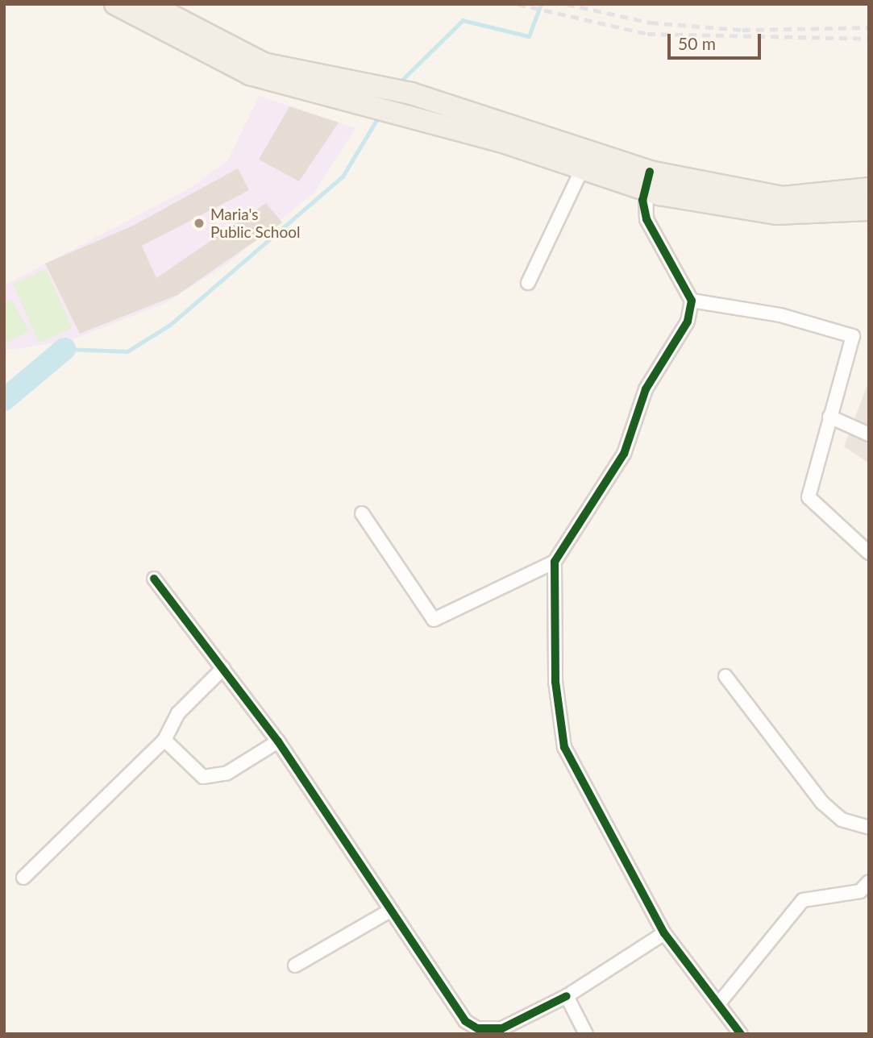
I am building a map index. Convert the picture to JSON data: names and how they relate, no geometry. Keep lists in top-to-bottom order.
{
  "places": ["Maria's Public School"],
  "scale_bar": "50 m"
}
